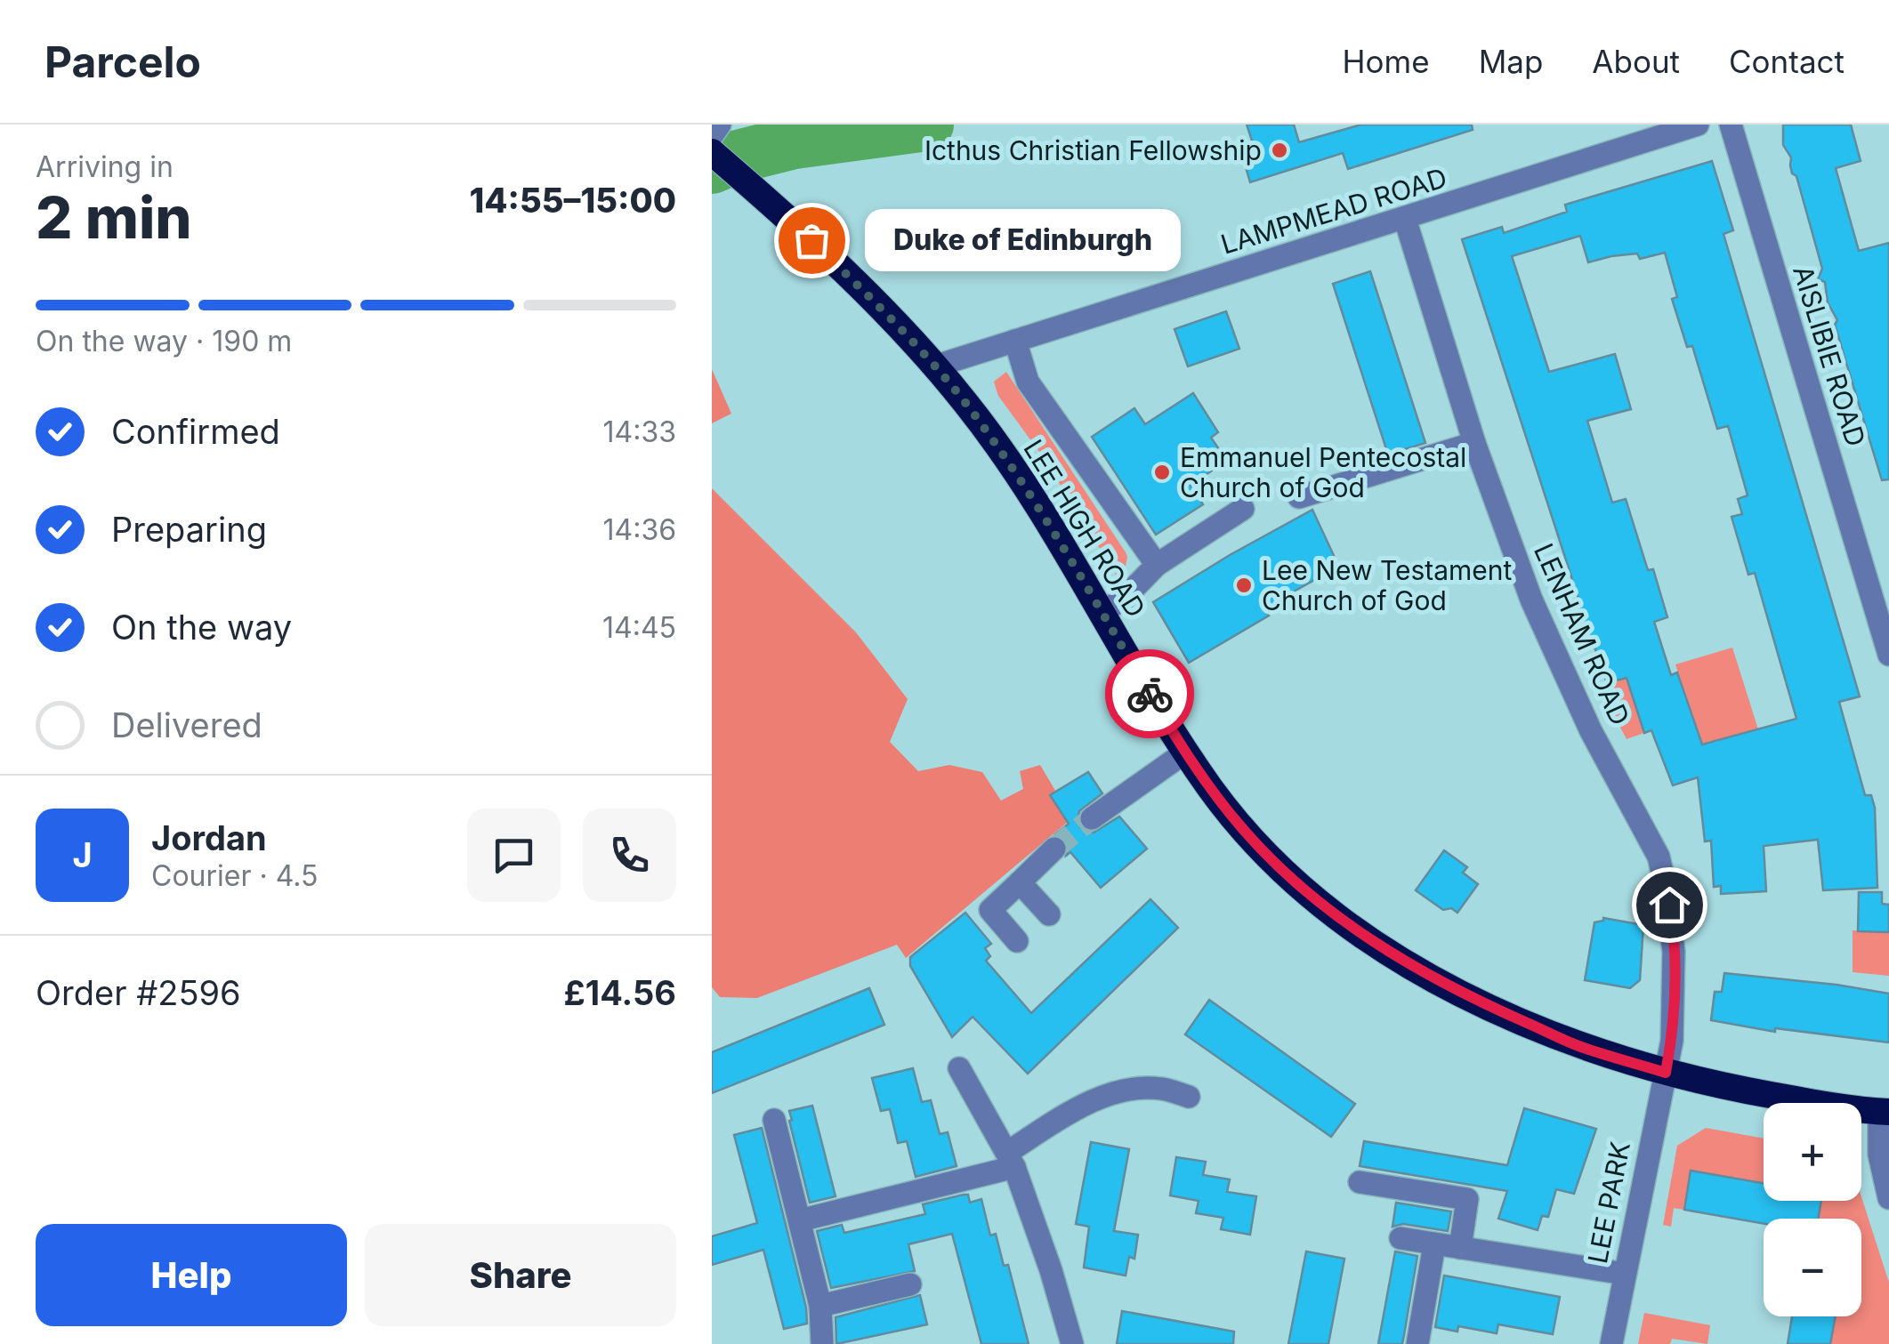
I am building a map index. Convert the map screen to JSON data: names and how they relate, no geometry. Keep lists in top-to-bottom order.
{
  "streets": {
    "highway": ["LEE HIGH ROAD"],
    "street": [
      "LAMPMEAD ROAD",
      "AISLIBIE ROAD",
      "LENHAM ROAD",
      "LEE PARK"
    ]
  },
  "crossings": [
    ["LAMPMEAD ROAD", "LEE HIGH ROAD"],
    ["LAMPMEAD ROAD", "LENHAM ROAD"],
    ["LEE HIGH ROAD", "LENHAM ROAD"],
    ["LEE HIGH ROAD", "LEE PARK"],
    ["LENHAM ROAD", "LEE PARK"]
  ],
  "places": [
    "Icthus Christian Fellowship",
    "Duke of Edinburgh",
    "Emmanuel Pentecostal Church of God",
    "Lee New Testament Church of God"
  ],
  "page": {
    "header": "Parcelo",
    "nav": [
      "Home",
      "Map",
      "About",
      "Contact"
    ],
    "heading": ["2 min", "Arriving in", "14:55–15:00"],
    "panel": [
      "Jordan",
      "Courier · 4.5",
      "Order #2596",
      "£14.56"
    ],
    "bubble": "Duke of Edinburgh",
    "bar": "On the way · 190 m",
    "list": [
      ["Confirmed", "14:33"],
      ["Preparing", "14:36"],
      ["On the way", "14:45"],
      "Delivered"
    ],
    "round": "J",
    "map_buttons": ["+", "−"],
    "buttons": ["Help", "Share"]
  }
}
